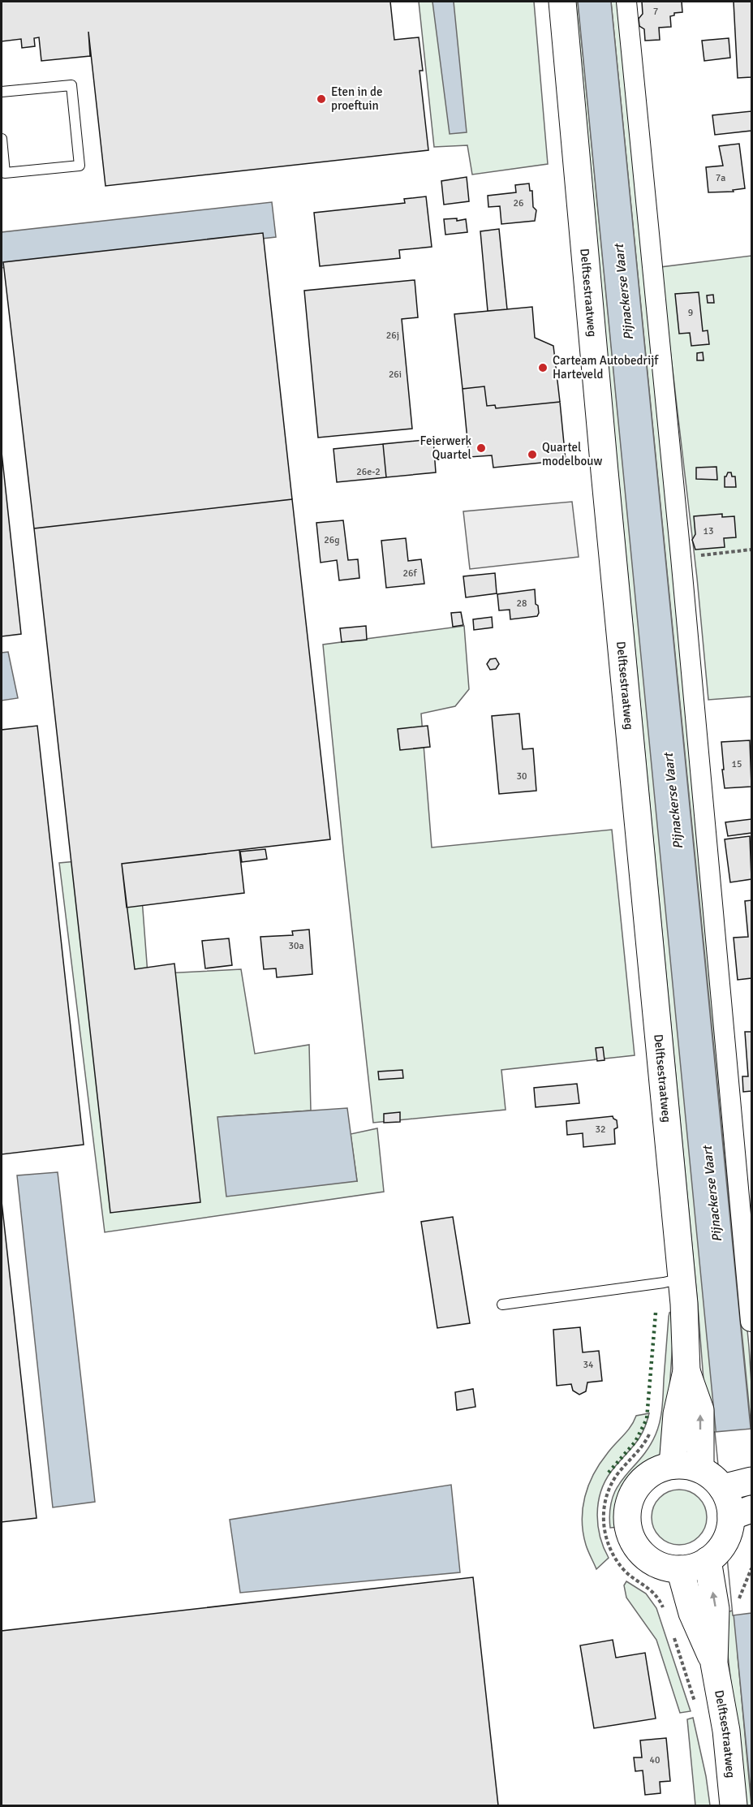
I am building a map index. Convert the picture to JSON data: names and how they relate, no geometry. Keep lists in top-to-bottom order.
{
  "streets": {
    "main road": ["Delftsestraatweg"]
  },
  "water": ["Pijnackerse Vaart"],
  "places": [
    "Eten in de proeftuin",
    "Carteam Autobedrijf Harteveld",
    "Feierwerk Quartel",
    "Quartel modelbouw"
  ],
  "house_numbers": [
    "7",
    "7a",
    "26",
    "9",
    "26j",
    "26i",
    "26e-2",
    "13",
    "26g",
    "26f",
    "28",
    "15",
    "30",
    "30a",
    "32",
    "34",
    "40"
  ]
}
